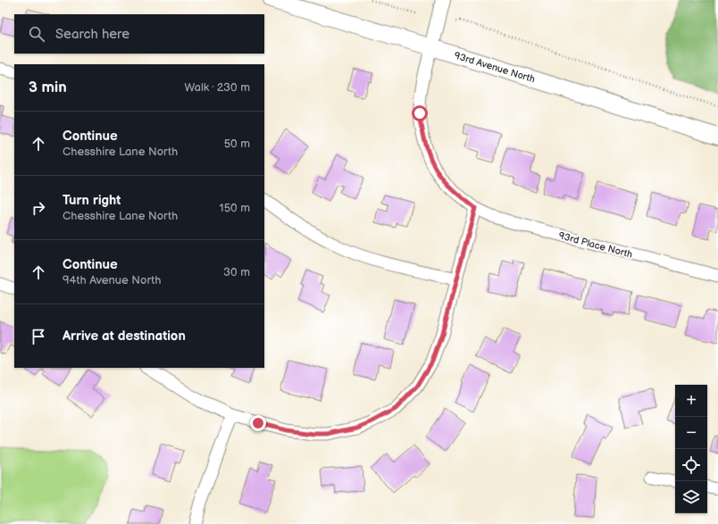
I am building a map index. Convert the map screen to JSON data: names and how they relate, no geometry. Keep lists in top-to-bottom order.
{
  "streets": {
    "main road": ["93rd Avenue North"],
    "street": ["93rd Place North"]
  },
  "crossings": [
    ["93rd Avenue North", "93rd Place North"]
  ],
  "page": {
    "search": "Search here",
    "heading": ["3 min", "Walk · 230 m"],
    "list": [
      ["Continue", "Chesshire Lane North", "50 m"],
      ["Turn right", "Chesshire Lane North", "150 m"],
      ["Continue", "94th Avenue North", "30 m"],
      "Arrive at destination"
    ],
    "map_buttons": ["+", "−"]
  }
}
